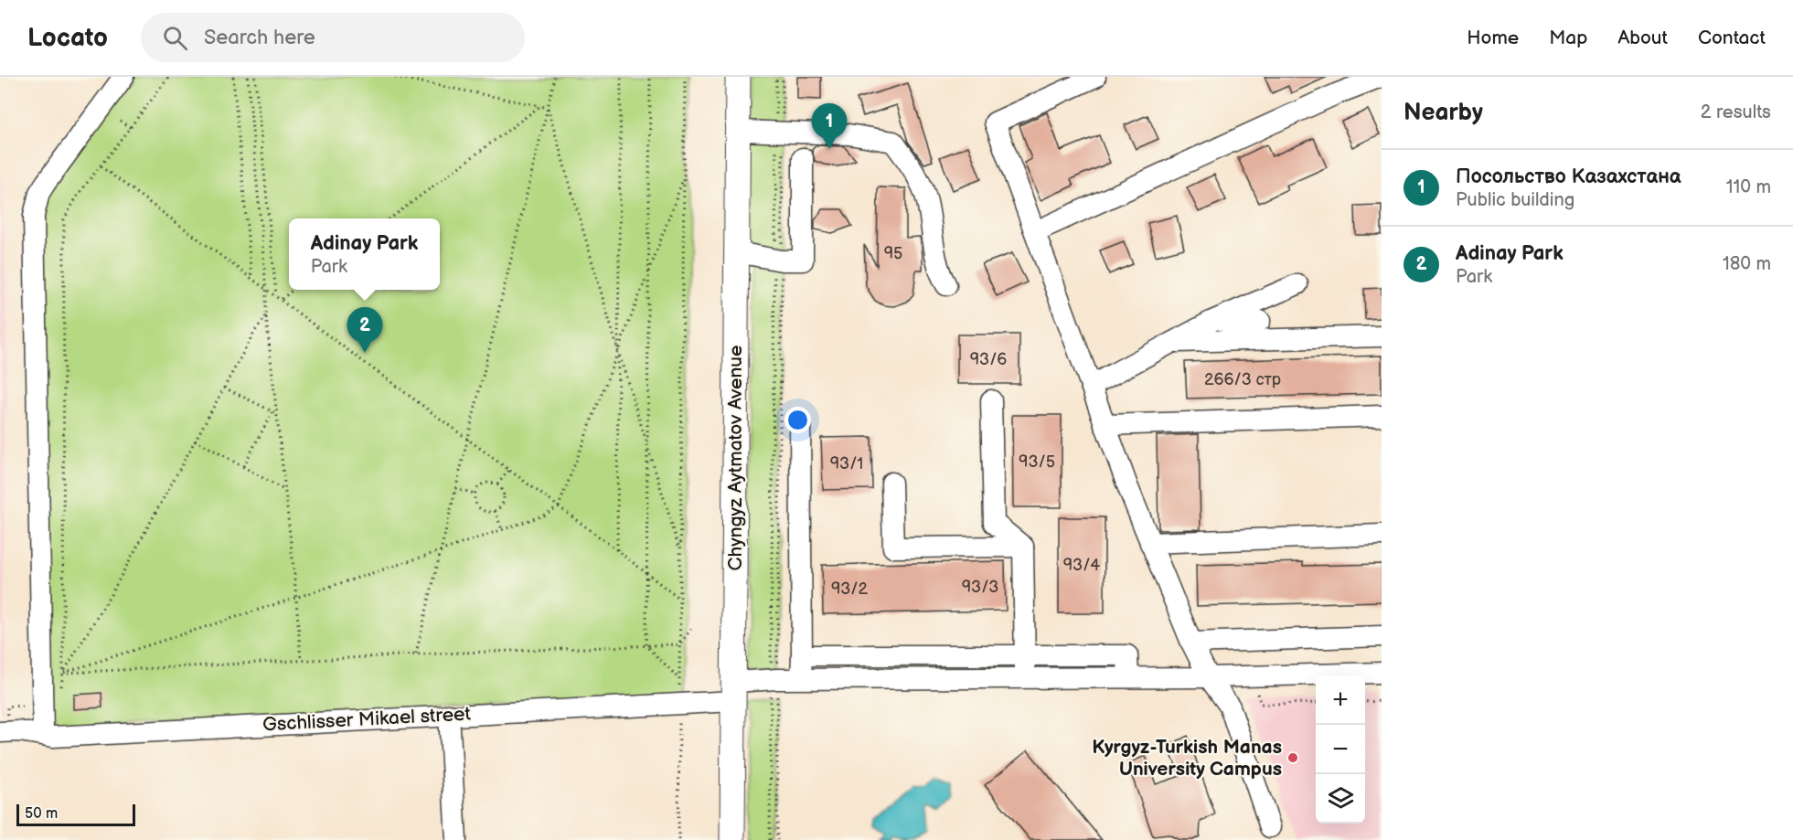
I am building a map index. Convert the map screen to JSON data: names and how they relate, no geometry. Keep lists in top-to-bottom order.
{
  "streets": {
    "main road": ["Chyngyz Aytmatov Avenue"],
    "street": ["Gschlisser Mikael street"]
  },
  "crossings": [
    ["Chyngyz Aytmatov Avenue", "Gschlisser Mikael street"]
  ],
  "places": ["Kyrgyz-Turkish Manas University Campus"],
  "house_numbers": [
    "95",
    "93/6",
    "266/3 стр",
    "93/5",
    "93/1",
    "93/4",
    "93/3",
    "93/2"
  ],
  "scale_bar": "50 m",
  "page": {
    "header": "Locato",
    "search": "Search here",
    "nav": [
      "Home",
      "Map",
      "About",
      "Contact"
    ],
    "heading": ["Nearby", "2 results"],
    "pins": ["1", "2"],
    "list": [
      {
        "mark": "1",
        "name": "Посольство Казахстана",
        "note": "Public building",
        "value": "110 m"
      },
      {
        "mark": "2",
        "name": "Adinay Park",
        "note": "Park",
        "value": "180 m"
      }
    ],
    "popup": ["Adinay Park", "Park"],
    "map_buttons": ["+", "−"],
    "scale": "50 m"
  }
}
